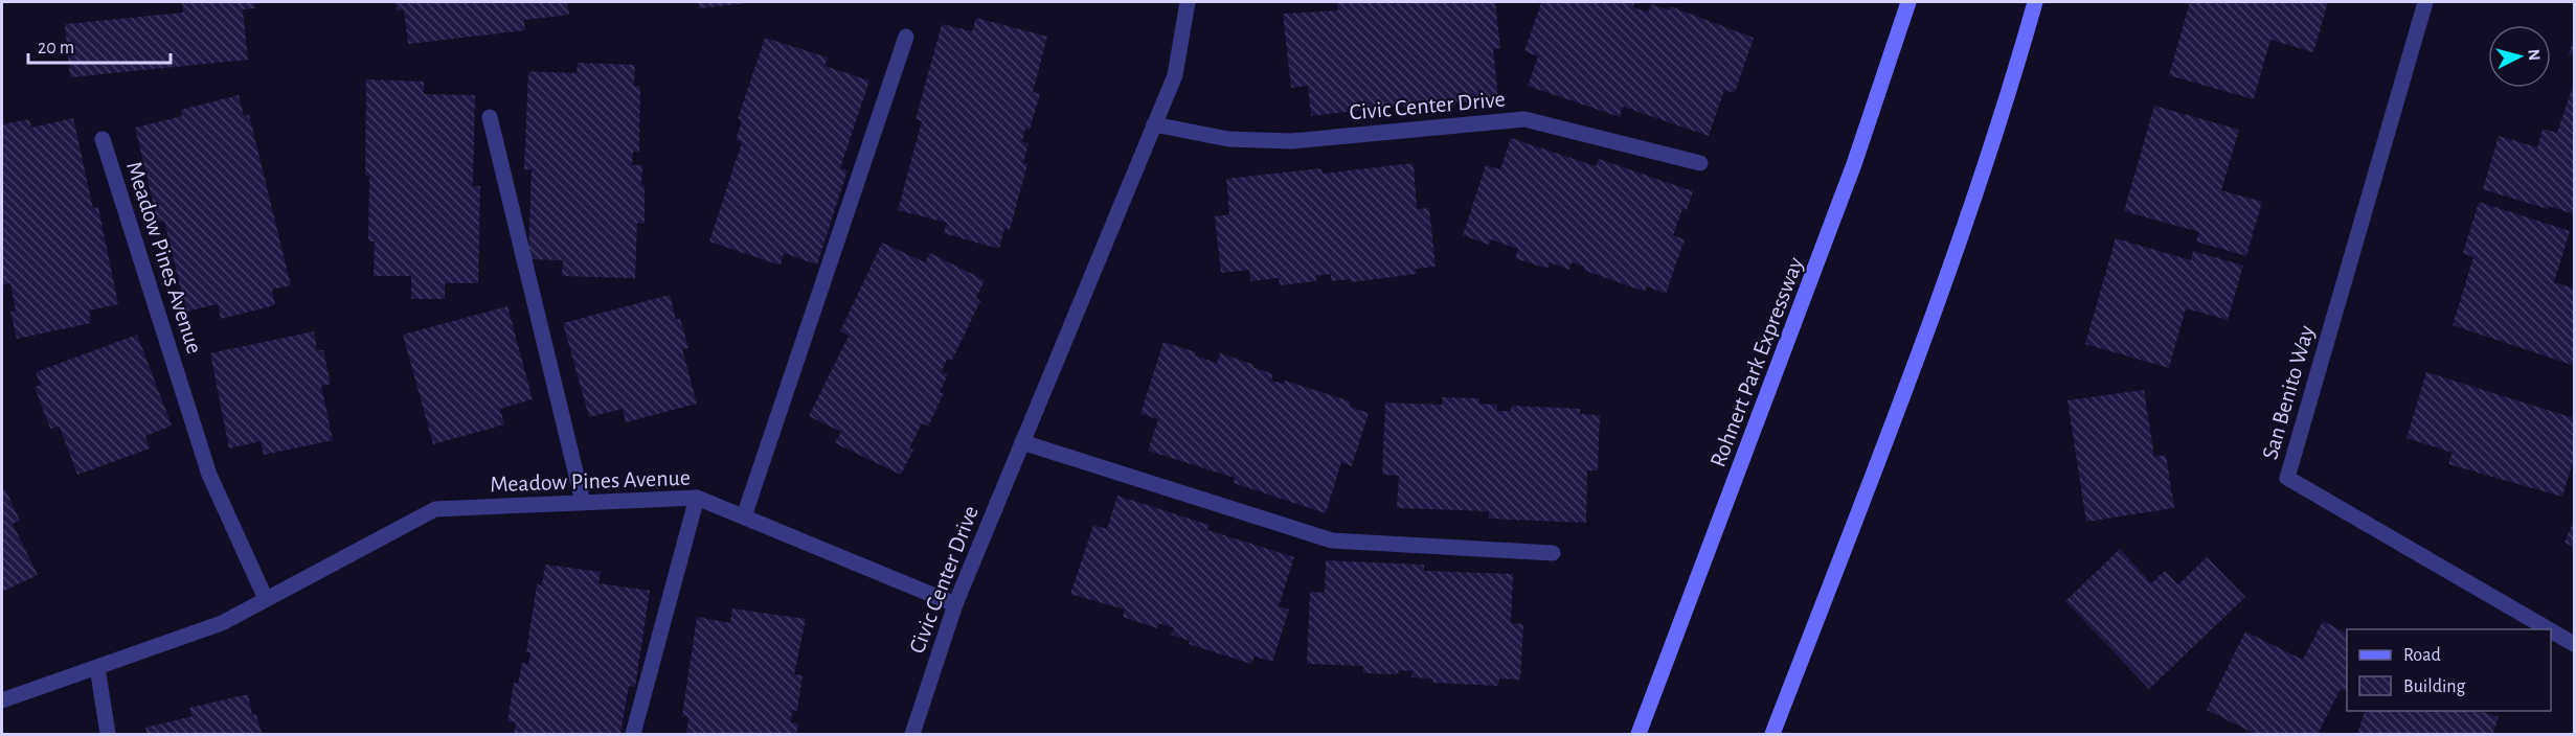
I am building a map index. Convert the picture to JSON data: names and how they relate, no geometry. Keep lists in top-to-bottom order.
{
  "streets": {
    "main road": ["Rohnert Park Expressway"],
    "street": ["Civic Center Drive", "Meadow Pines Avenue", "San Benito Way"]
  },
  "crossings": [
    ["Civic Center Drive", "Meadow Pines Avenue"]
  ],
  "legend": ["Road", "Building"],
  "scale_bar": "20 m",
  "north": "right"
}
